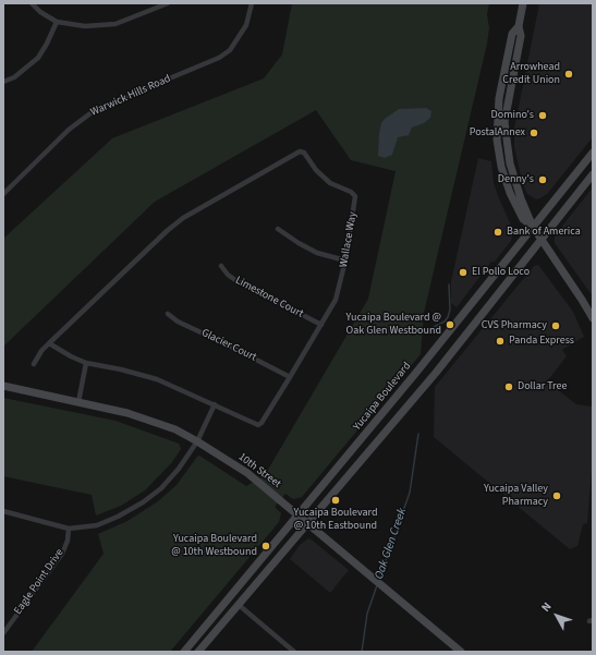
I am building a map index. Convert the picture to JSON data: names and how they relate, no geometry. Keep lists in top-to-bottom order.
{
  "streets": {
    "main road": ["Yucaipa Boulevard", "10th Street"],
    "street": [
      "Warwick Hills Road",
      "Wallace Way",
      "Limestone Court",
      "Glacier Court",
      "Eagle Point Drive"
    ]
  },
  "crossings": [
    ["Wallace Way", "Limestone Court"],
    ["Wallace Way", "Glacier Court"],
    ["Yucaipa Boulevard", "10th Street"]
  ],
  "water": ["Oak Glen Creek"],
  "places": [
    "Arrowhead Credit Union",
    "Domino's",
    "PostalAnnex",
    "Denny's",
    "Bank of America",
    "El Pollo Loco",
    "Yucaipa Boulevard @ Oak Glen Westbound",
    "CVS Pharmacy",
    "Panda Express",
    "Dollar Tree",
    "Yucaipa Valley Pharmacy",
    "Yucaipa Boulevard @ 10th Eastbound",
    "Yucaipa Boulevard @ 10th Westbound"
  ],
  "north": "top left"
}
